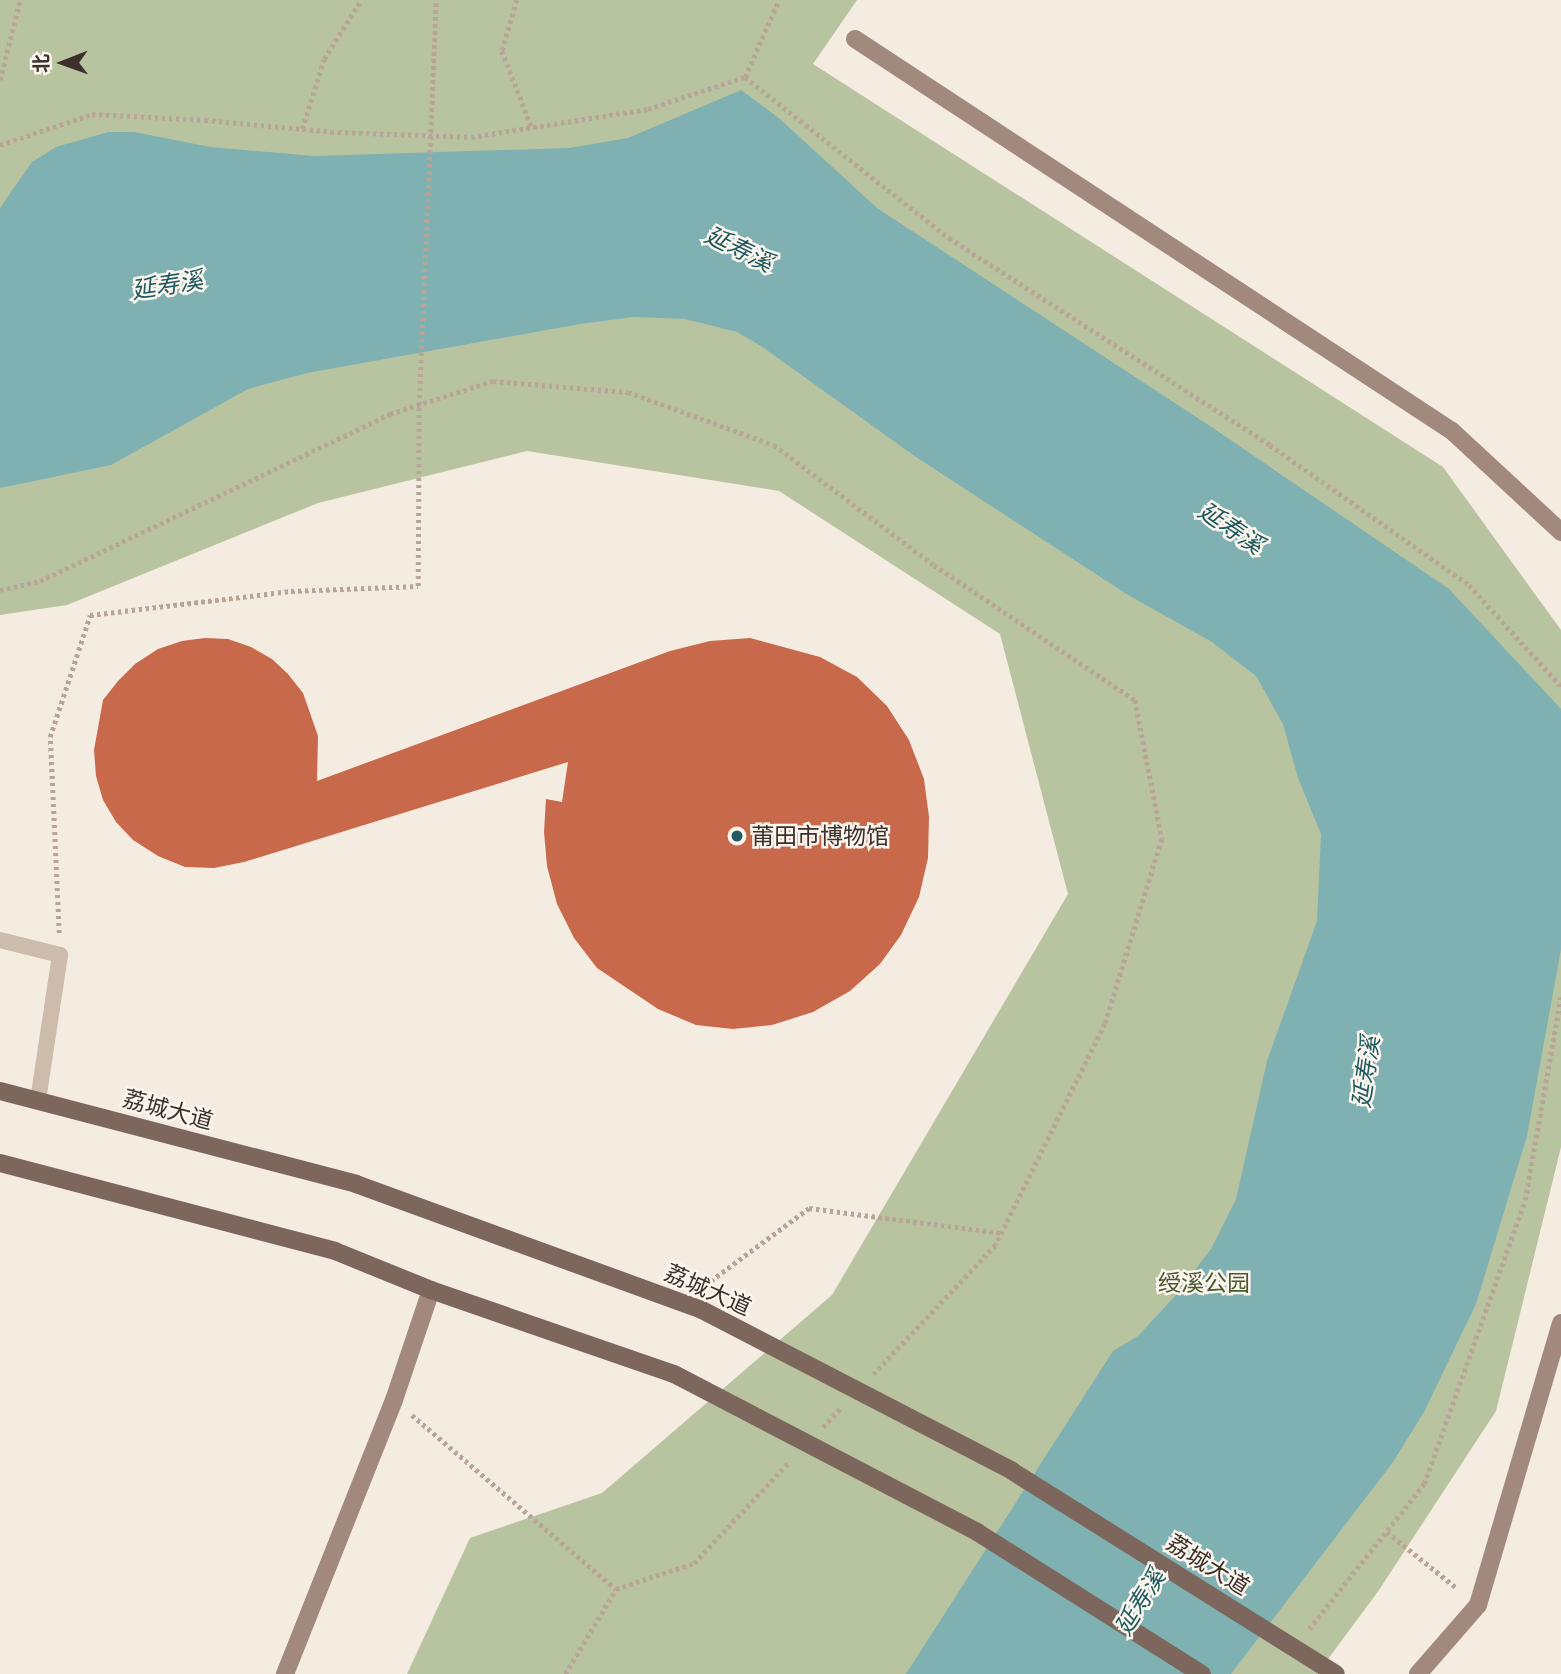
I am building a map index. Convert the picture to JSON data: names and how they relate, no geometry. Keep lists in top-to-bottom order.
{
  "streets": {
    "main road": ["荔城大道"]
  },
  "water": ["延寿溪"],
  "parks": ["绶溪公园"],
  "places": ["莆田市博物馆"],
  "north": "left"
}
